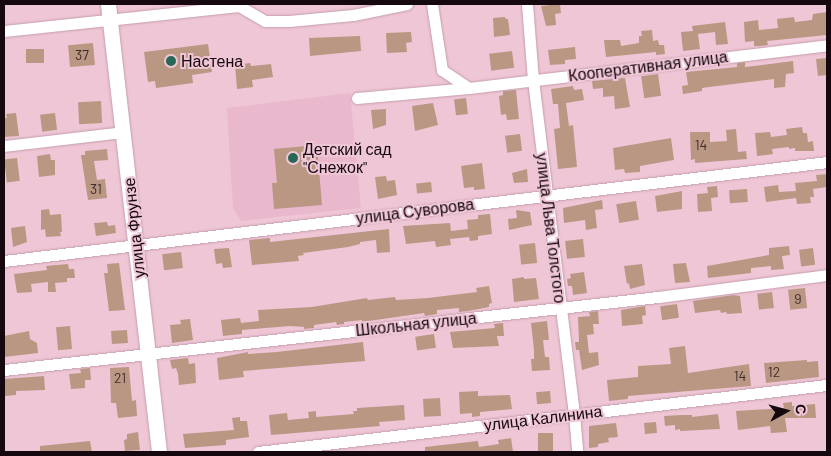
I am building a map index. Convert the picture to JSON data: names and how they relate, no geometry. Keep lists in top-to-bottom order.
{
  "streets": {
    "street": [
      "Кооперативная улица",
      "улица Суворова",
      "улица Фрунзе",
      "улица Льва Толстого",
      "Школьная улица",
      "улица Калинина"
    ]
  },
  "crossings": [
    ["Кооперативная улица", "улица Льва Толстого"],
    ["улица Суворова", "улица Фрунзе"],
    ["улица Суворова", "улица Льва Толстого"],
    ["улица Фрунзе", "Школьная улица"],
    ["улица Льва Толстого", "Школьная улица"],
    ["улица Льва Толстого", "улица Калинина"]
  ],
  "places": ["Настена", "Детский сад \"Снежок\""],
  "house_numbers": [
    "37",
    "14",
    "31",
    "9",
    "12",
    "14",
    "21"
  ],
  "north": "right"
}
